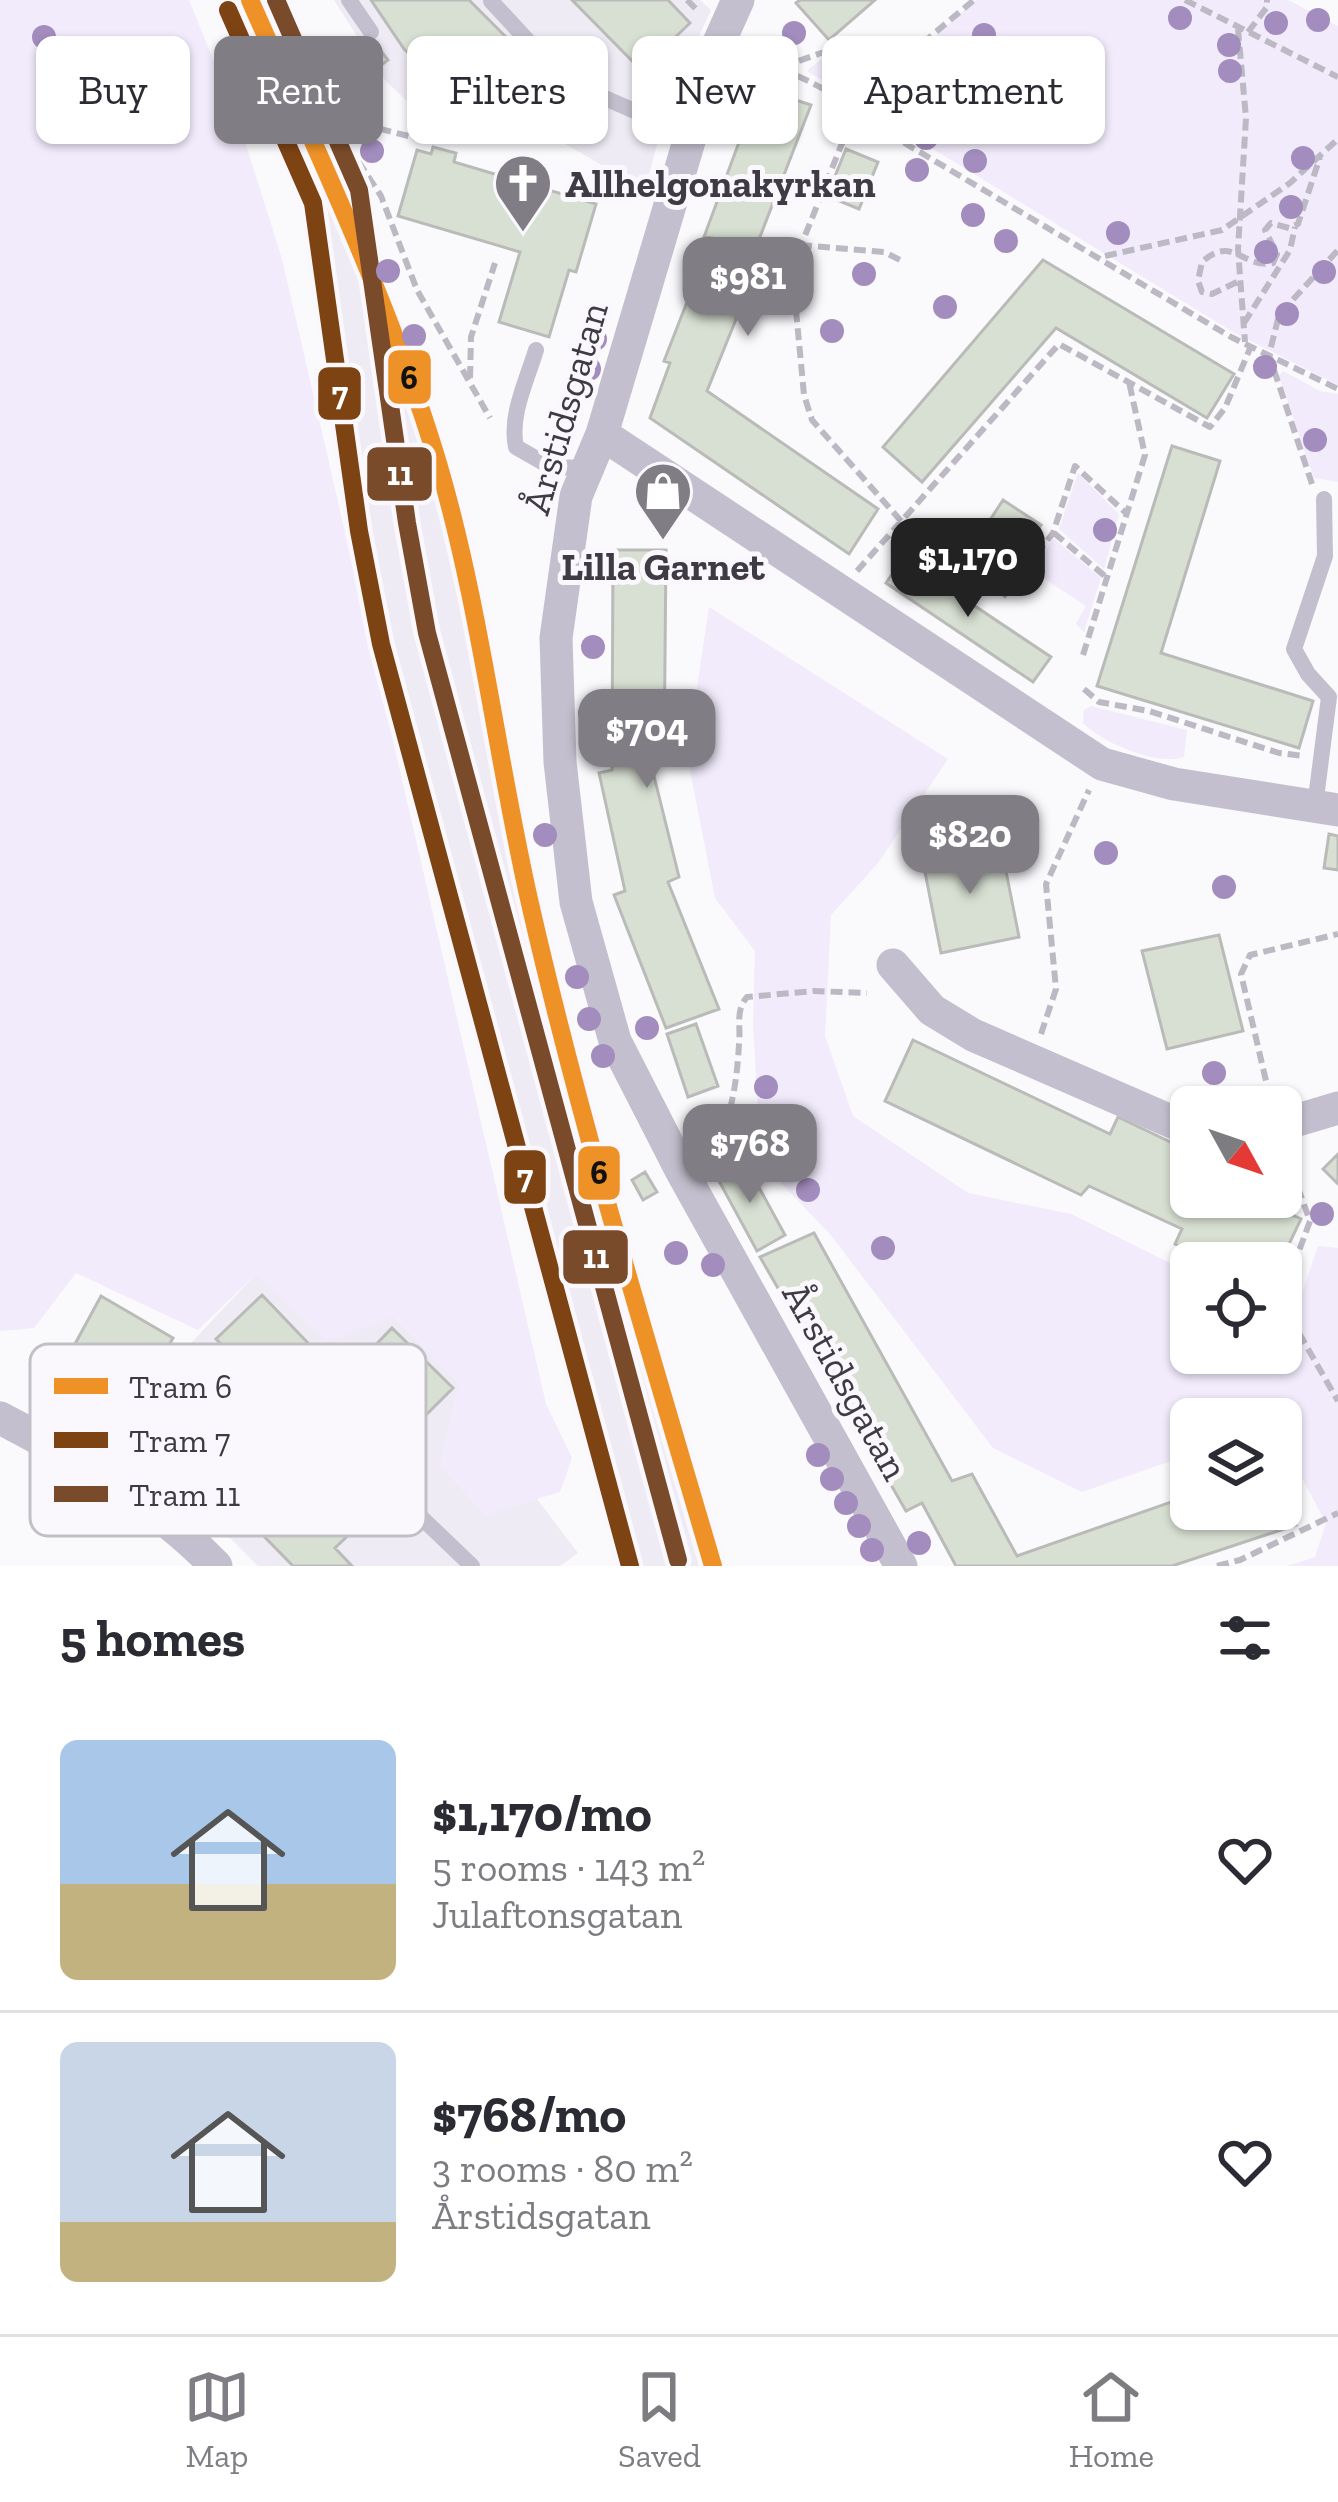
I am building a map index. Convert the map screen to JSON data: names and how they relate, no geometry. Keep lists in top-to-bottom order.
{
  "streets": {
    "street": ["Årstidsgatan"]
  },
  "places": {
    "church": ["Allhelgonakyrkan"],
    "shop": ["Lilla Garnet"]
  },
  "lines": ["tram line 6", "tram line 11", "tram line 7"],
  "legend": ["Tram 6", "Tram 7", "Tram 11"],
  "north": "bottom right",
  "page": {
    "chip": [
      "Buy",
      "Rent",
      "Filters",
      "New",
      "Apartment"
    ],
    "price": [
      "$981",
      "$1,170",
      "$704",
      "$820",
      "$768"
    ],
    "heading": "5 homes",
    "list": [
      {
        "name": "$1,170/mo",
        "note": "5 rooms · 143 m² · Julaftonsgatan"
      },
      {
        "name": "$768/mo",
        "note": "3 rooms · 80 m² · Årstidsgatan"
      }
    ],
    "tabs": ["Map", "Saved", "Home"]
  }
}
